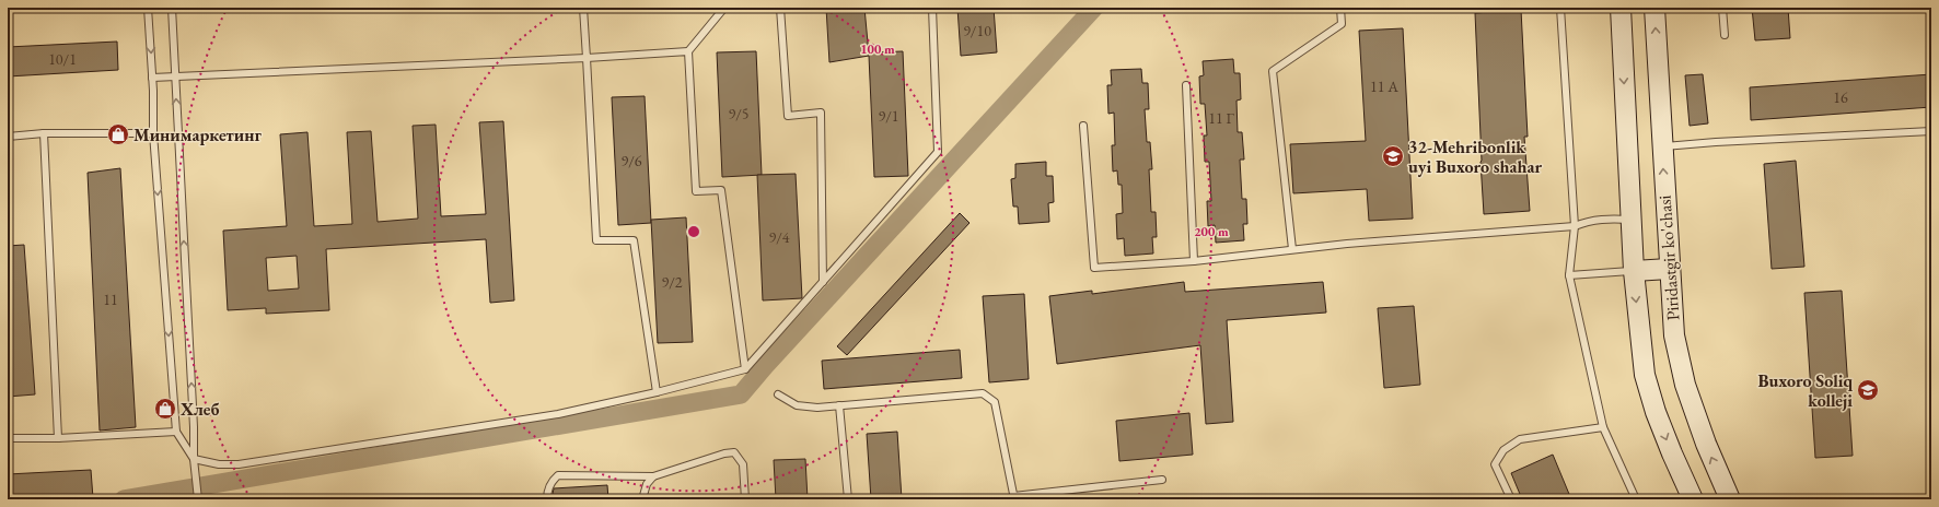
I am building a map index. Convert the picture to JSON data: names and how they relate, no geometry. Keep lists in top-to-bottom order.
{
  "streets": {
    "main road": ["Piridastgir ko'chasi"]
  },
  "places": {
    "shop": ["Минимаркетинг", "Хлеб"],
    "school or university": ["32-Mehribonlik uyi Buxoro shahar", "Buxoro Soliq kolleji"]
  },
  "house_numbers": [
    "9/10",
    "10/1",
    "11 A",
    "16",
    "9/5",
    "9/1",
    "11 Г",
    "9/6",
    "9/4",
    "9/2",
    "11"
  ],
  "rings": ["100 m", "200 m"]
}
